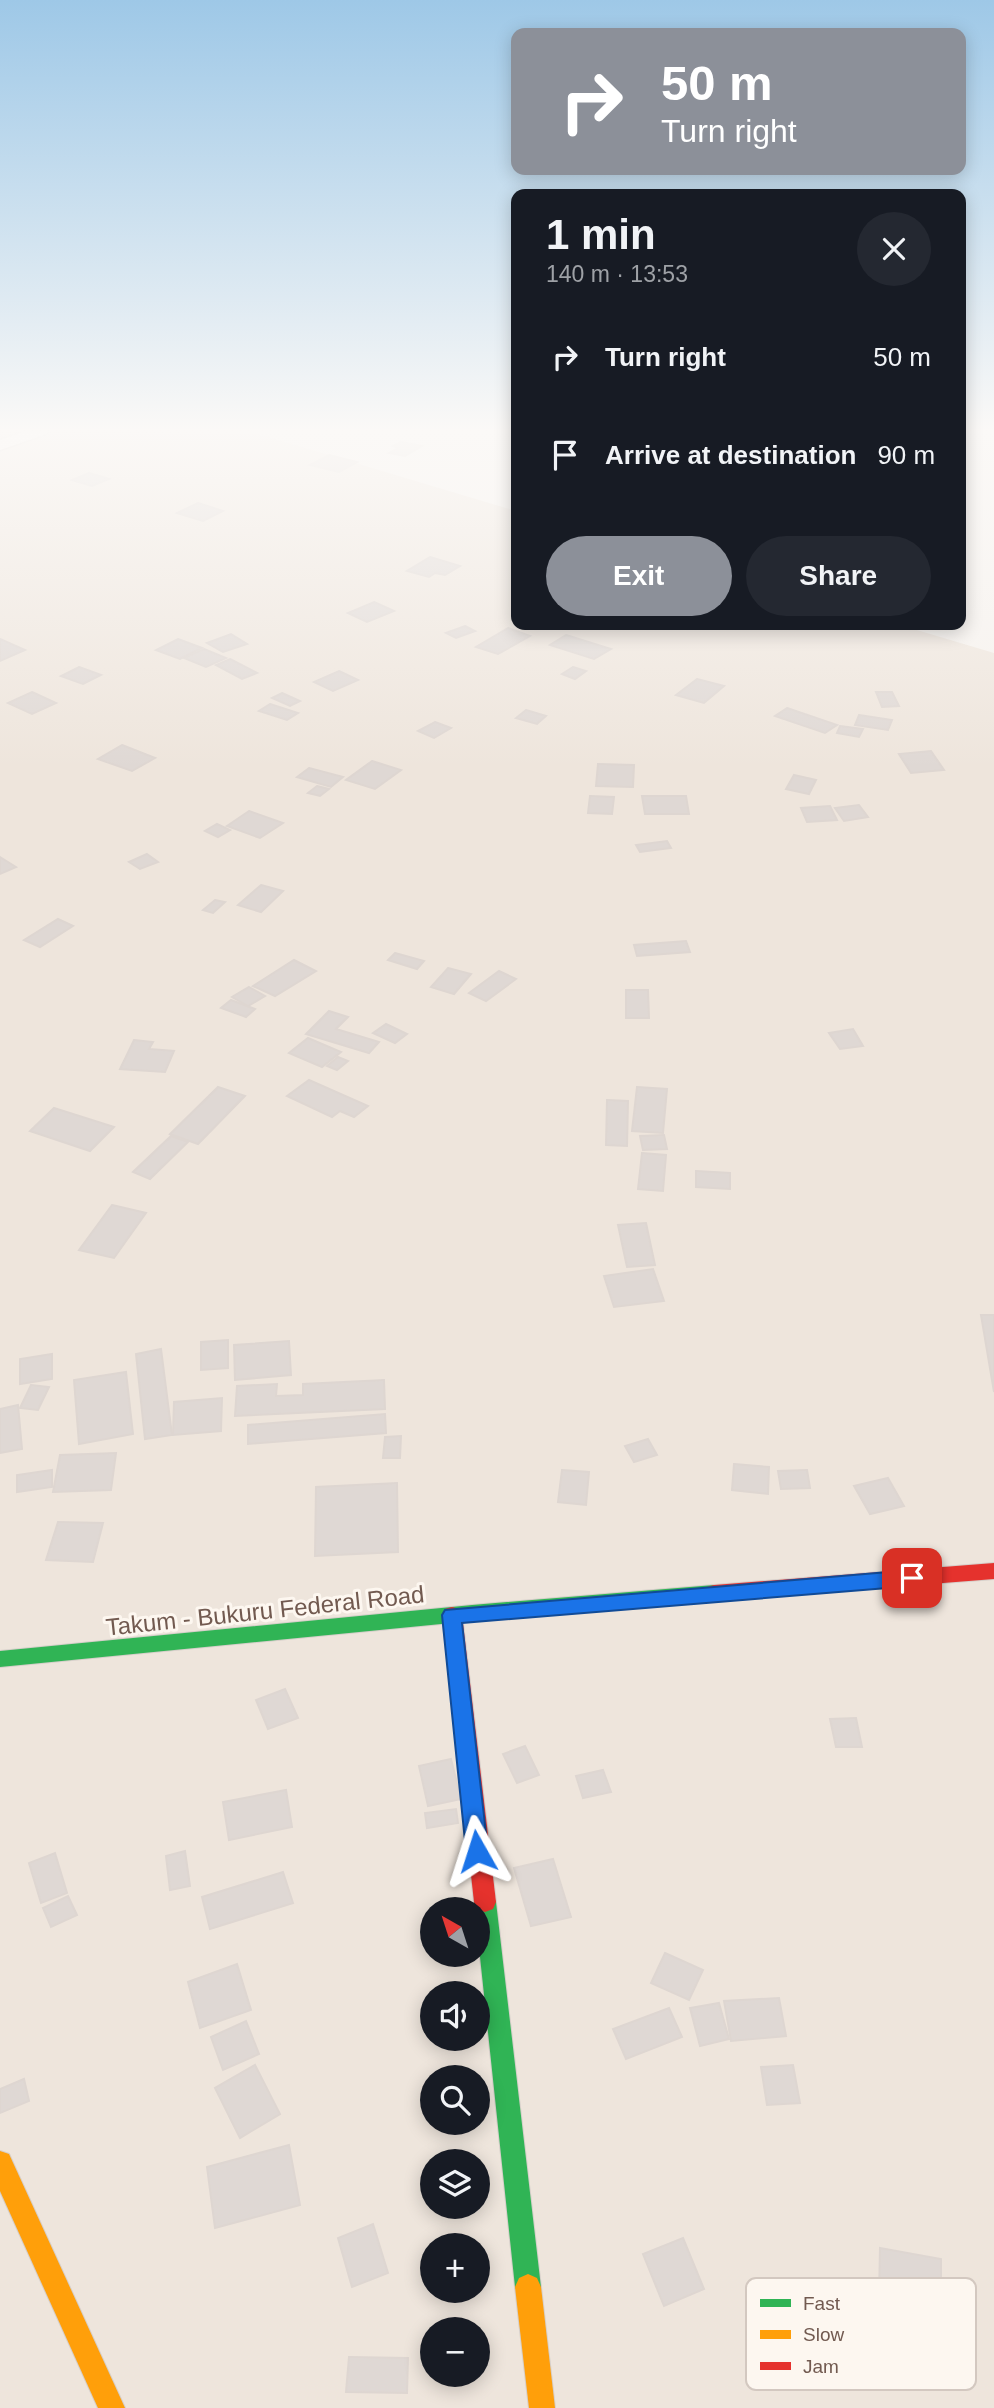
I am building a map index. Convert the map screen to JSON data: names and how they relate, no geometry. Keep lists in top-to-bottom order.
{
  "streets": {
    "main road": ["Takum - Bukuru Federal Road"]
  },
  "legend": ["Fast", "Slow", "Jam"],
  "north": "top left",
  "page": {
    "turn": ["50 m", "Turn right"],
    "heading": ["1 min", "140 m · 13:53"],
    "list": [
      {
        "name": "Turn right",
        "value": "50 m"
      },
      {
        "name": "Arrive at destination",
        "value": "90 m"
      }
    ],
    "buttons": ["Exit", "Share"],
    "map_buttons": ["+", "−"]
  }
}
